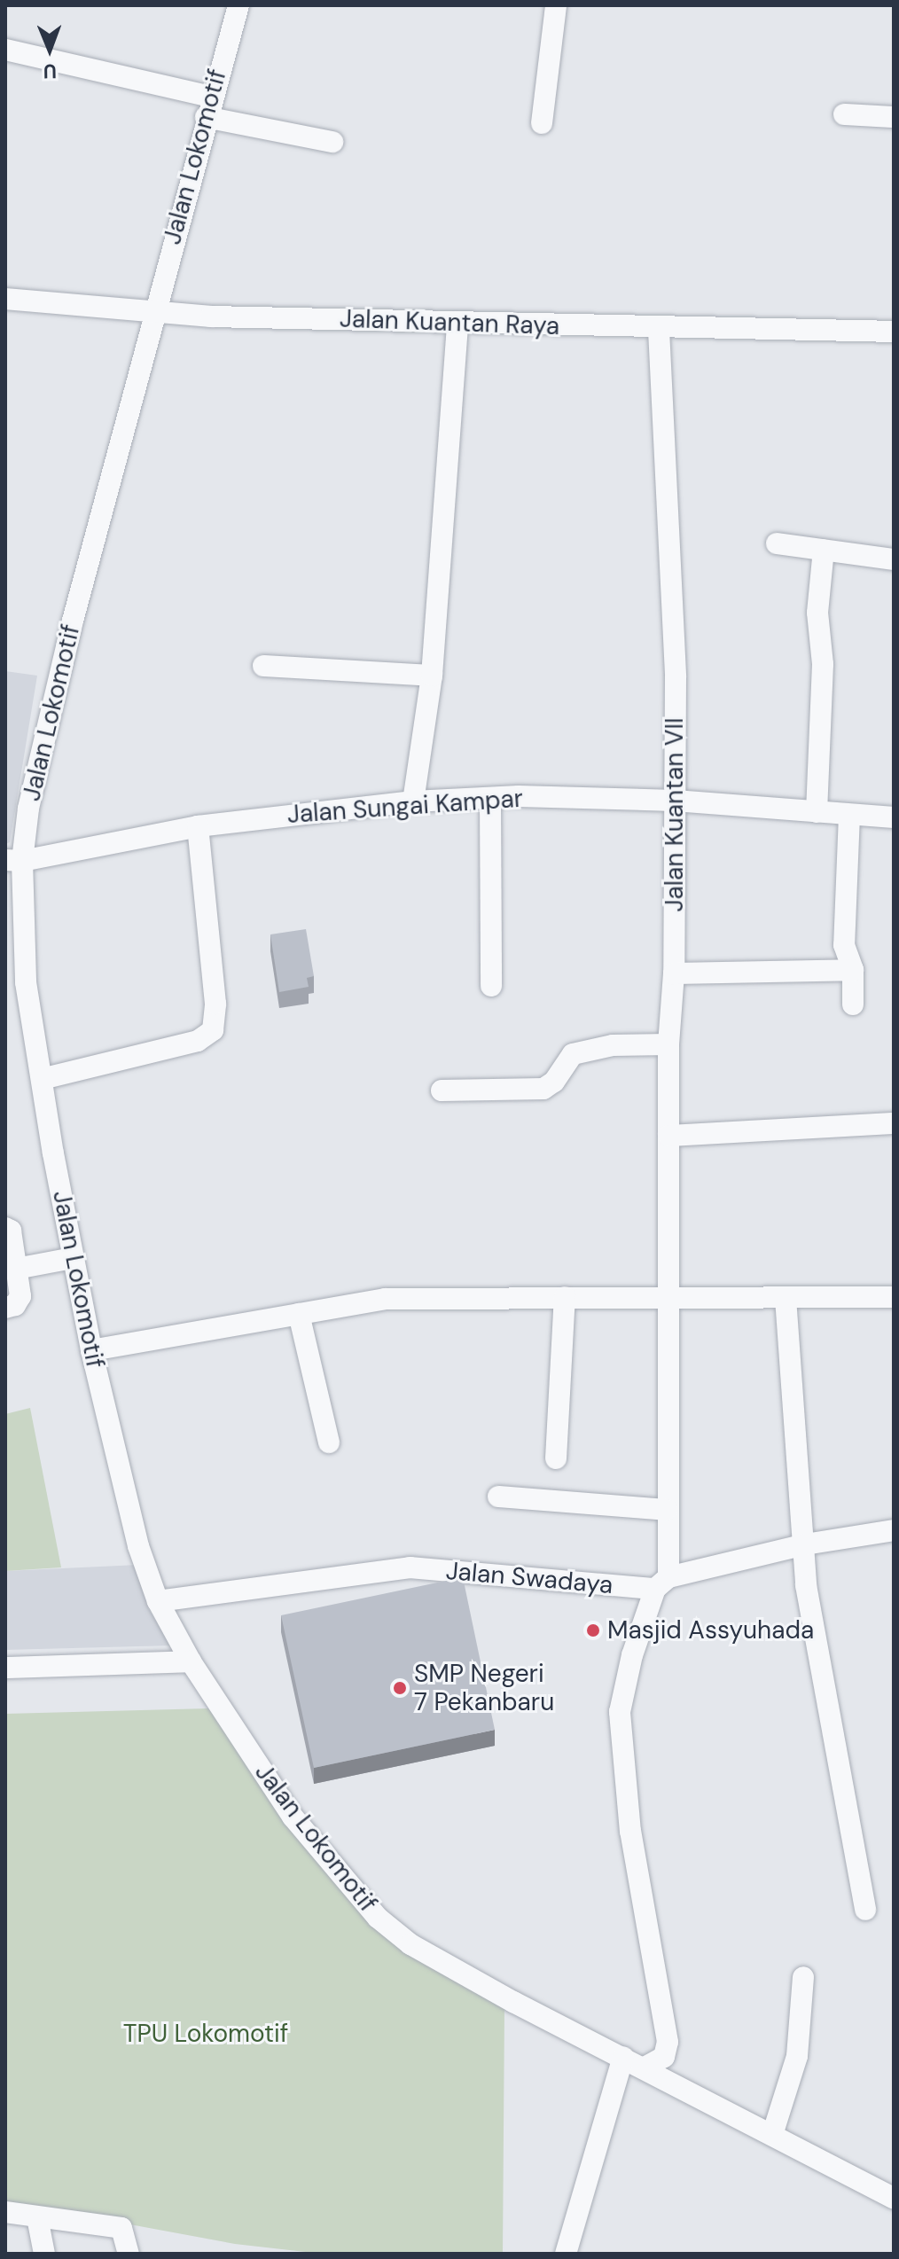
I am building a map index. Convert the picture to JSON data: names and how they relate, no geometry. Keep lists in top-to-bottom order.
{
  "streets": {
    "street": [
      "Jalan Lokomotif",
      "Jalan Kuantan Raya",
      "Jalan Sungai Kampar",
      "Jalan Kuantan VII",
      "Jalan Swadaya"
    ]
  },
  "crossings": [
    ["Jalan Lokomotif", "Jalan Kuantan Raya"],
    ["Jalan Lokomotif", "Jalan Sungai Kampar"],
    ["Jalan Lokomotif", "Jalan Swadaya"],
    ["Jalan Kuantan Raya", "Jalan Kuantan VII"],
    ["Jalan Sungai Kampar", "Jalan Kuantan VII"],
    ["Jalan Kuantan VII", "Jalan Swadaya"]
  ],
  "parks": ["TPU Lokomotif"],
  "places": ["Masjid Assyuhada", "SMP Negeri 7 Pekanbaru"],
  "north": "bottom"
}
